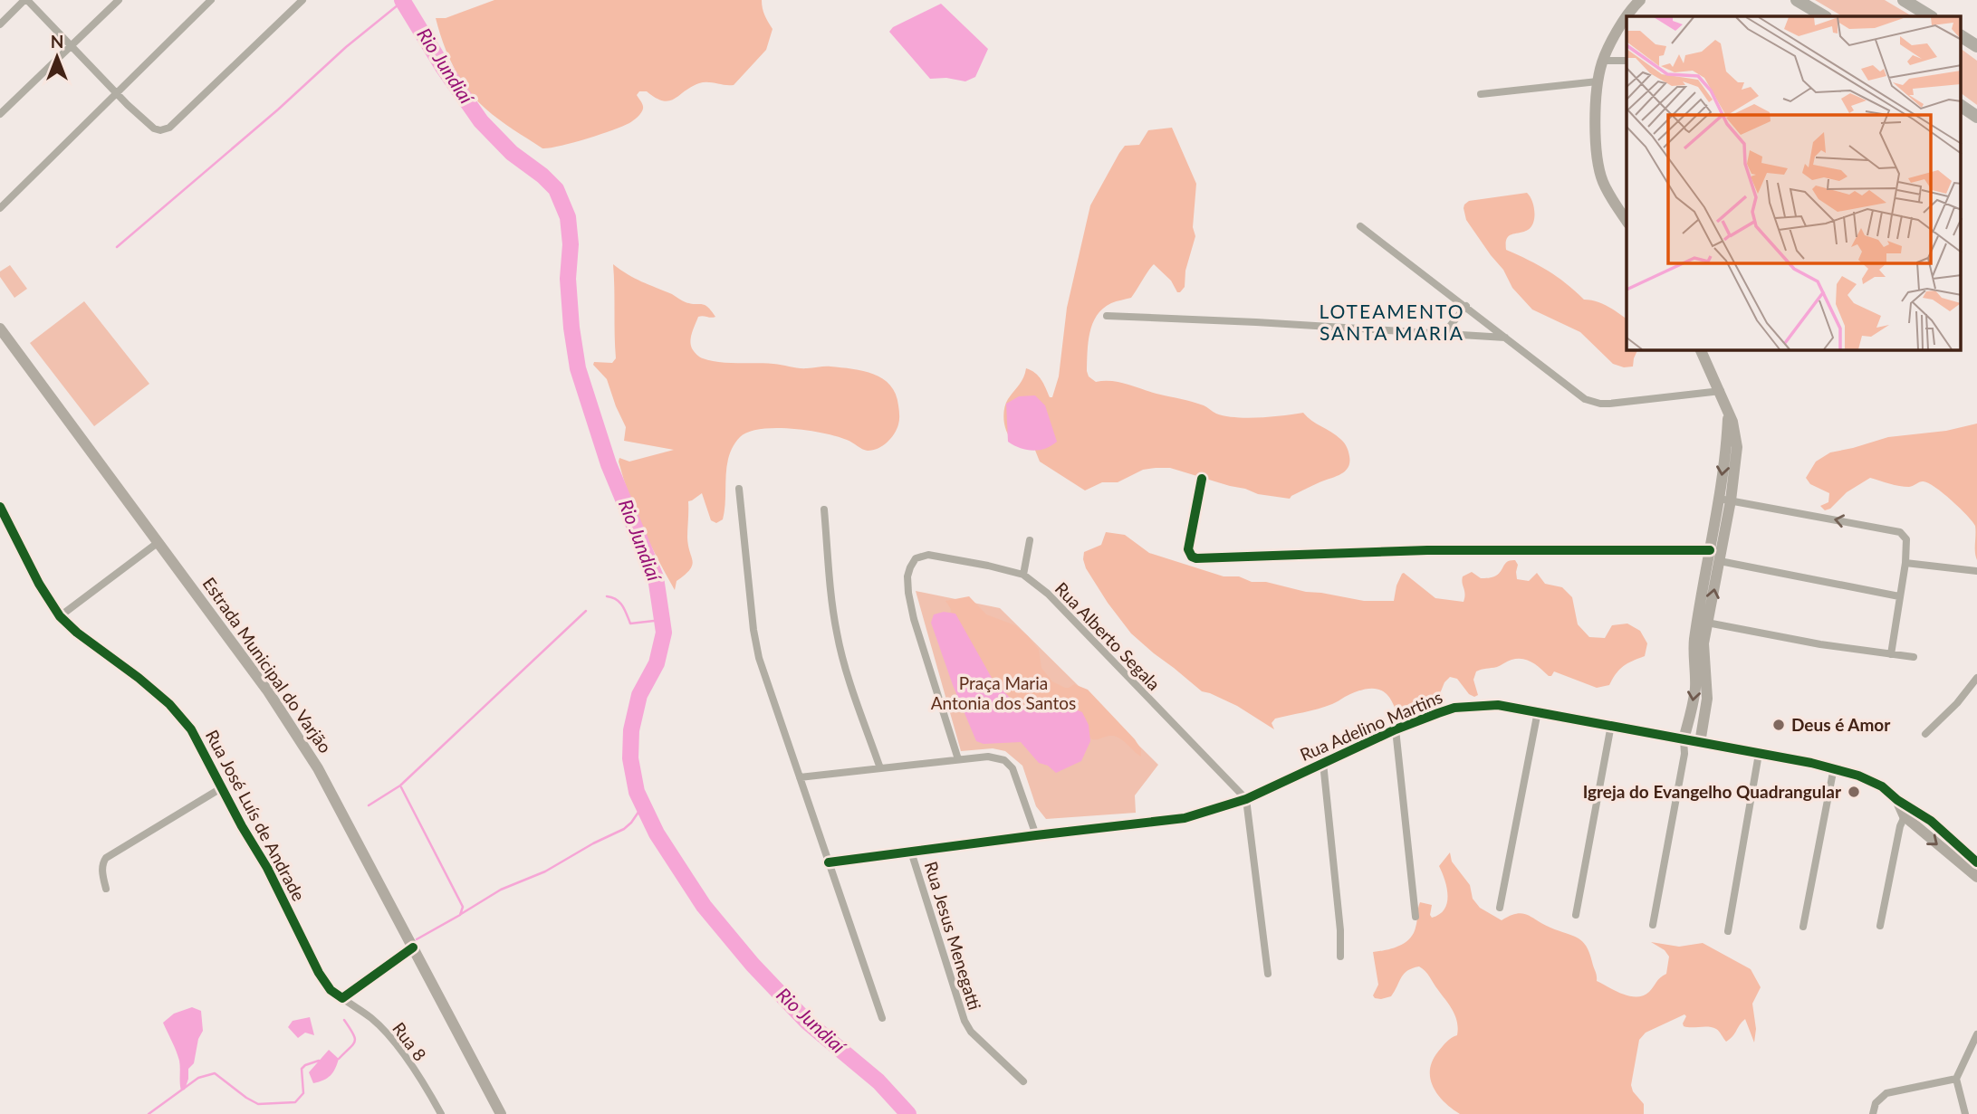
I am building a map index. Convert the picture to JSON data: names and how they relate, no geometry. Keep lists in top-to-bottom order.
{
  "streets": {
    "street": [
      "Rua Alberto Segala",
      "Estrada Municipal do Varjão",
      "Rua Adelino Martins",
      "Rua José Luís de Andrade",
      "Rua Jesus Menegatti",
      "Rua 8"
    ]
  },
  "crossings": [
    ["Rua Alberto Segala", "Rua Adelino Martins"],
    ["Rua Adelino Martins", "Rua Jesus Menegatti"],
    ["Rua José Luís de Andrade", "Rua 8"]
  ],
  "districts": ["LOTEAMENTO SANTA MARIA"],
  "water": ["Rio Jundiaí"],
  "parks": ["Praça Maria Antonia dos Santos"],
  "places": ["Deus é Amor", "Igreja do Evangelho Quadrangular"],
  "north": "top"
}
